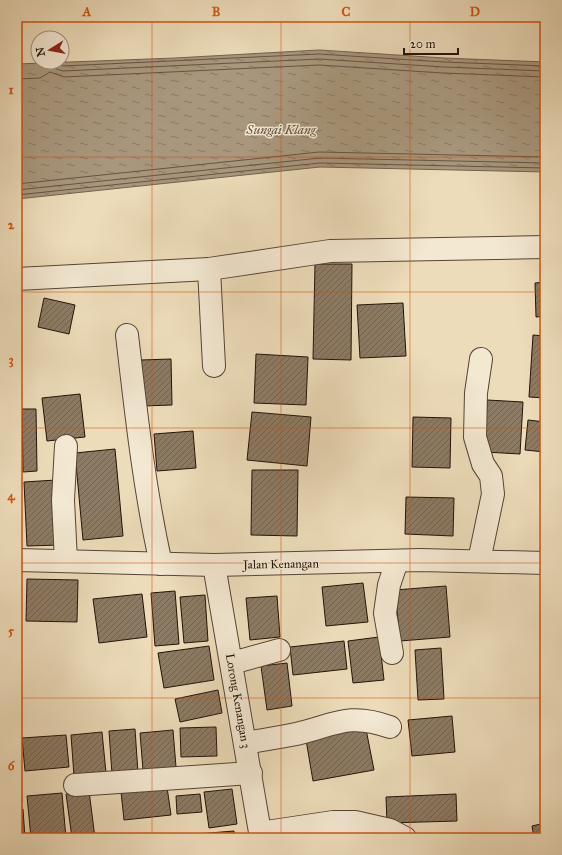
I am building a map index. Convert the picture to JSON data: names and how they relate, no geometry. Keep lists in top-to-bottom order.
{
  "streets": {
    "street": ["Jalan Kenangan", "Lorong Kenangan 3"]
  },
  "crossings": [
    ["Jalan Kenangan", "Lorong Kenangan 3"]
  ],
  "water": ["Sungai Klang"],
  "scale_bar": "20 m",
  "north": "left",
  "grid": {
    "columns": [
      "A",
      "B",
      "C",
      "D"
    ],
    "rows": [
      "1",
      "2",
      "3",
      "4",
      "5",
      "6"
    ]
  }
}
